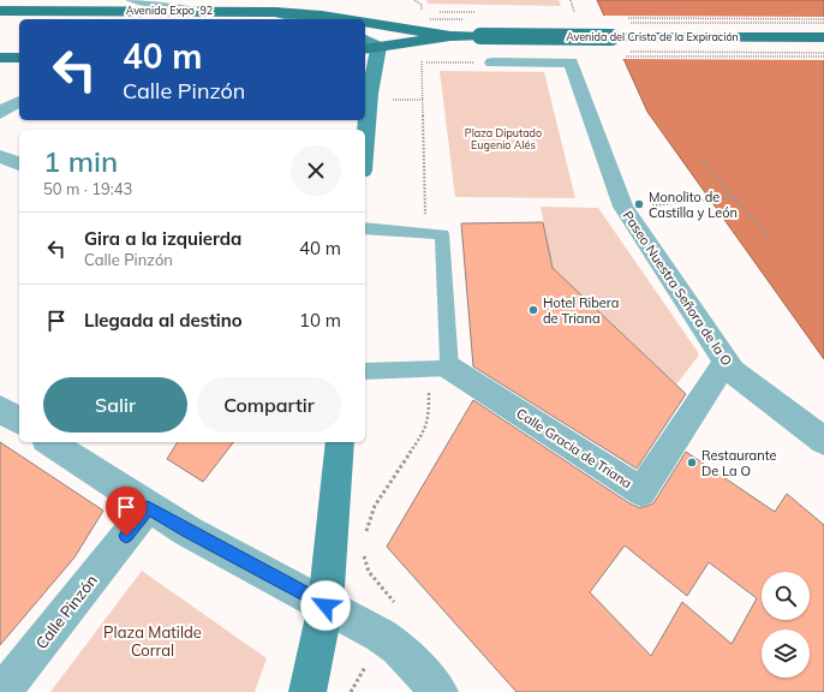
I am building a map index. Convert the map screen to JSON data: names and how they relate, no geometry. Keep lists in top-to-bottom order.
{
  "streets": {
    "main road": ["Avenida Expo´92", "Avenida del Cristo de la Expiración"],
    "street": ["Paseo Nuestra Señora de la O", "Calle Gracia de Triana", "Calle Pinzón"]
  },
  "crossings": [
    ["Avenida Expo´92", "Avenida del Cristo de la Expiración"],
    ["Paseo Nuestra Señora de la O", "Calle Gracia de Triana"]
  ],
  "parks": ["Plaza Diputado Eugenio Alés", "Plaza Matilde Corral"],
  "places": ["Monolito de Castilla y León", "Hotel Ribera de Triana", "Restaurante De La O"],
  "page": {
    "turn": ["40 m", "Calle Pinzón"],
    "heading": ["1 min", "50 m · 19:43"],
    "list": [
      {
        "name": "Gira a la izquierda",
        "note": "Calle Pinzón",
        "value": "40 m"
      },
      {
        "name": "Llegada al destino",
        "value": "10 m"
      }
    ],
    "buttons": ["Salir", "Compartir"]
  }
}
